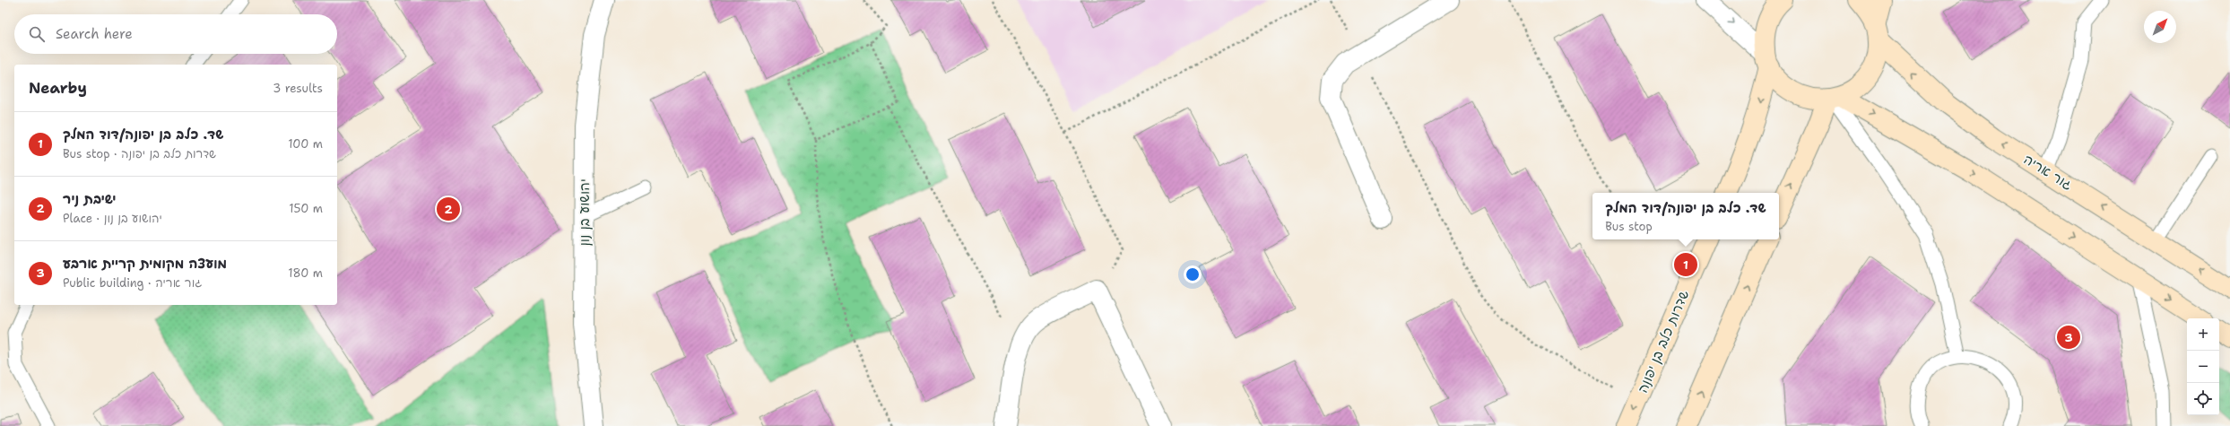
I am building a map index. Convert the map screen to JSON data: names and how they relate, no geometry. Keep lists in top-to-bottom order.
{
  "streets": {
    "main road": ["גור אריה", "שדרות כלב בן יפונה"],
    "street": ["יהושוע בן נון"]
  },
  "north": "top right",
  "page": {
    "search": "Search here",
    "heading": ["Nearby", "3 results"],
    "list": [
      {
        "mark": "1",
        "name": "שד. כלב בן יפונה/דוד המלך",
        "note": "Bus stop · שדרות כלב בן יפונה",
        "value": "100 m"
      },
      {
        "mark": "2",
        "name": "ישיבת ניר",
        "note": "Place · יהושוע בן נון",
        "value": "150 m"
      },
      {
        "mark": "3",
        "name": "מועצה מקומית קריית ארבע",
        "note": "Public building · גור אריה",
        "value": "180 m"
      }
    ],
    "popup": ["שד. כלב בן יפונה/דוד המלך", "Bus stop"],
    "pins": ["2", "1", "3"],
    "map_buttons": ["+", "−"]
  }
}
